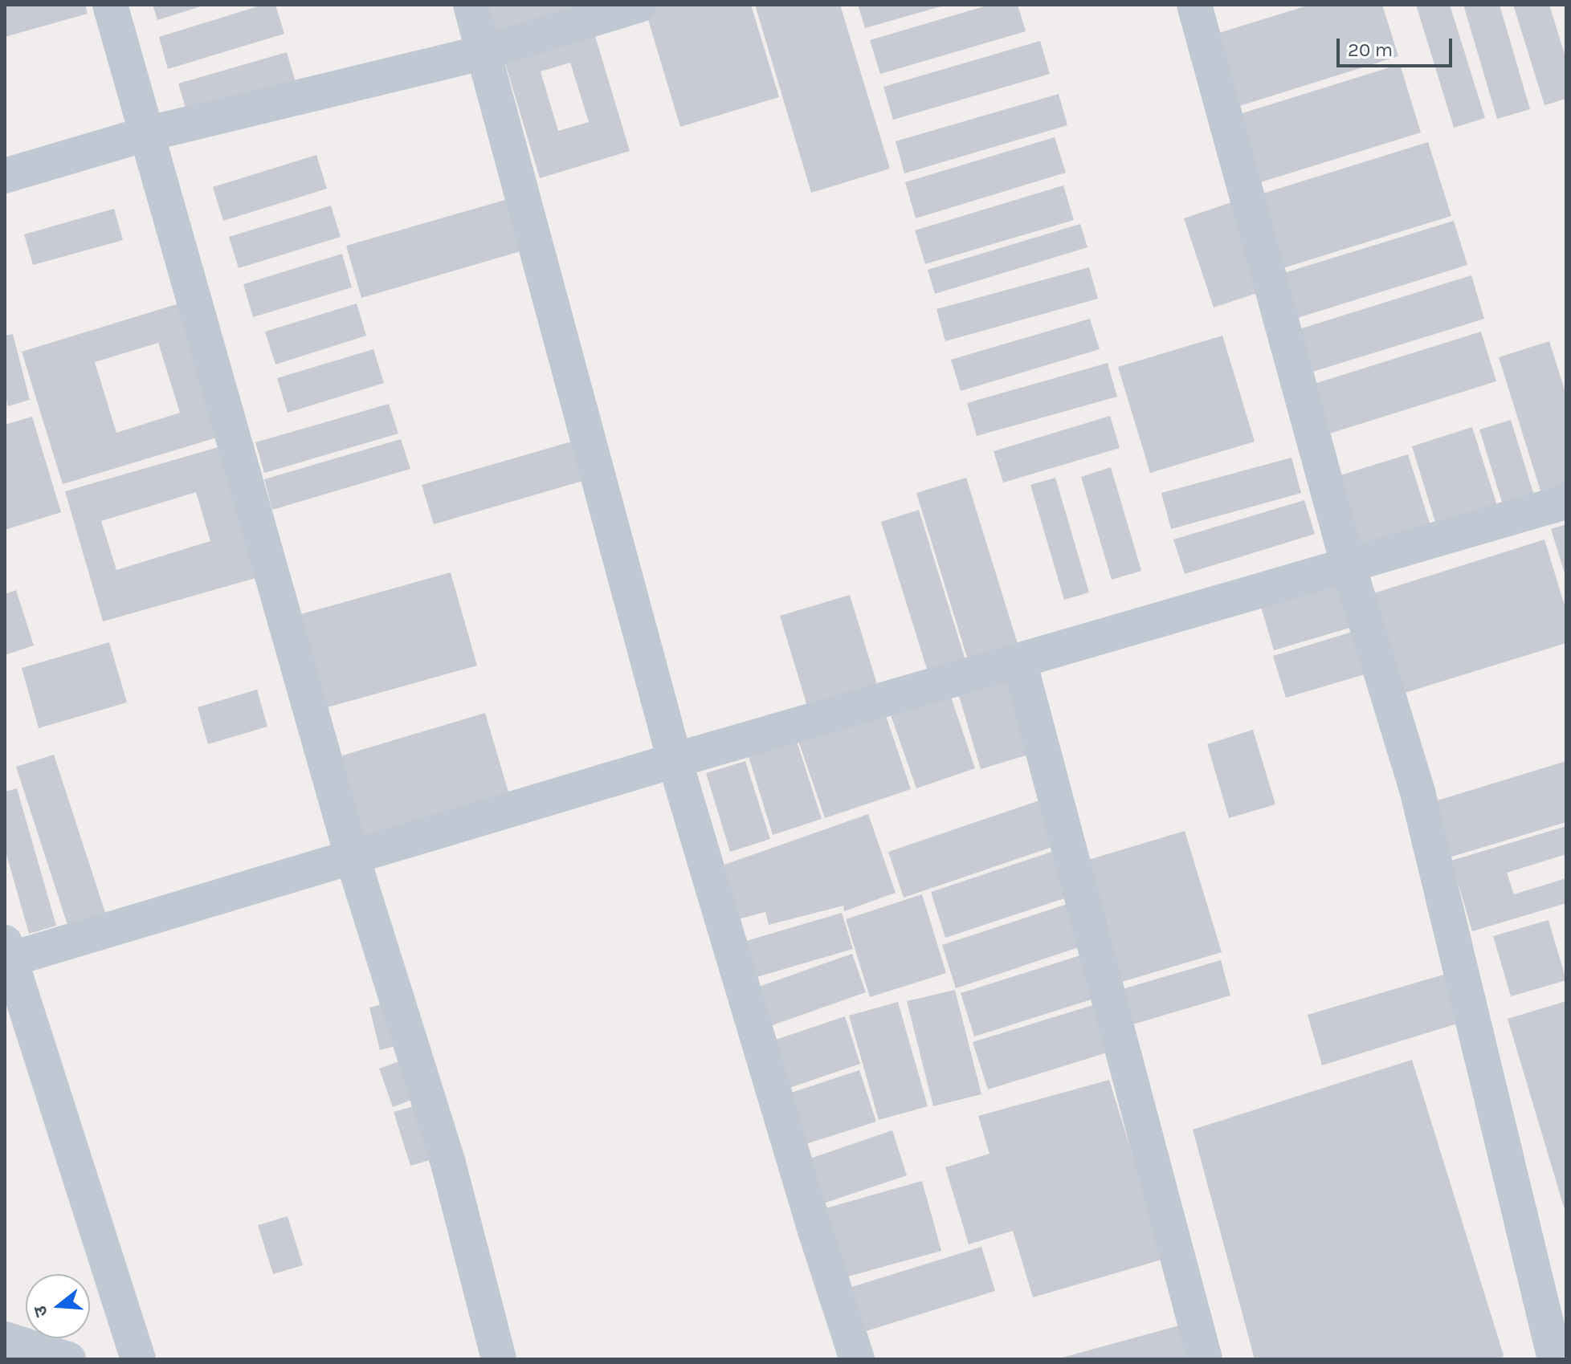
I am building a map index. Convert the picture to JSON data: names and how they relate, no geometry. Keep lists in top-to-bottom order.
{
  "scale_bar": "20 m",
  "north": "left"
}
